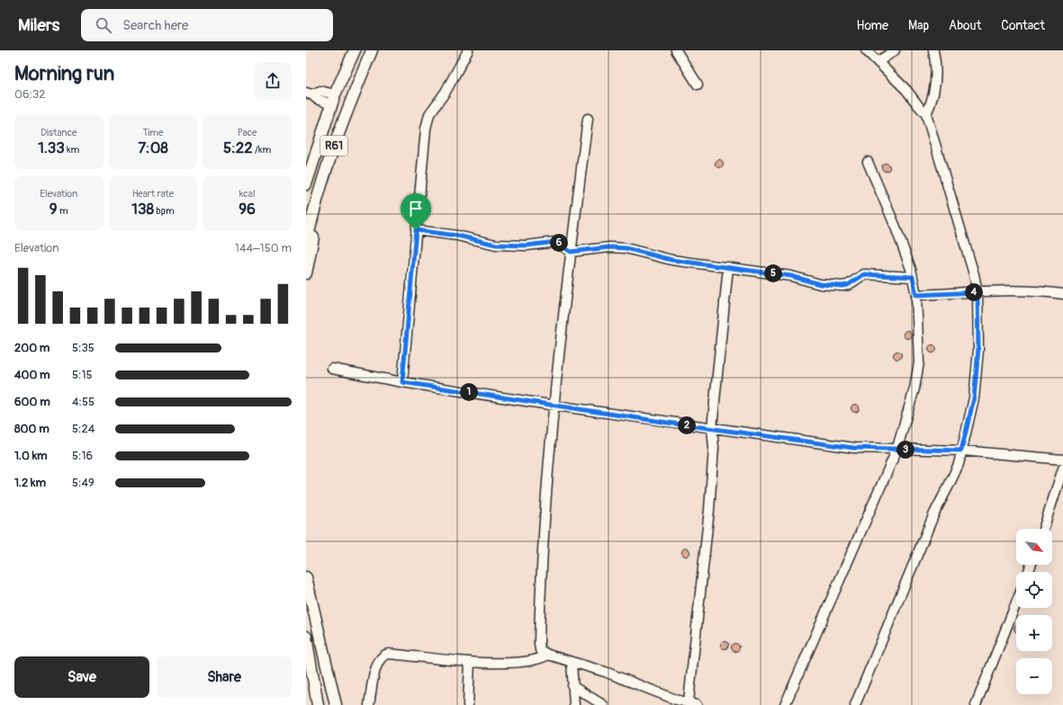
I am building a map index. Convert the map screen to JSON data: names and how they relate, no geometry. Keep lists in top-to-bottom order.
{
  "streets": {
    "main road": ["R61"]
  },
  "north": "bottom right",
  "page": {
    "header": "Milers",
    "search": "Search here",
    "nav": [
      "Home",
      "Map",
      "About",
      "Contact"
    ],
    "heading": ["Morning run", "06:32"],
    "stats": [
      ["Distance", "1.33 km"],
      ["Time", "7:08"],
      ["Pace", "5:22 /km"],
      ["Elevation", "9 m"],
      ["Heart rate", "138 bpm"],
      ["kcal", "96"]
    ],
    "chart": ["Elevation", "144–150 m"],
    "pins": [
      "6",
      "5",
      "4",
      "1",
      "2",
      "3"
    ],
    "list": [
      {
        "name": "200 m",
        "note": "5:35"
      },
      {
        "name": "400 m",
        "note": "5:15"
      },
      {
        "name": "600 m",
        "note": "4:55"
      },
      {
        "name": "800 m",
        "note": "5:24"
      },
      {
        "name": "1.0 km",
        "note": "5:16"
      },
      {
        "name": "1.2 km",
        "note": "5:49"
      }
    ],
    "map_buttons": ["+", "−"],
    "buttons": ["Save", "Share"]
  }
}
